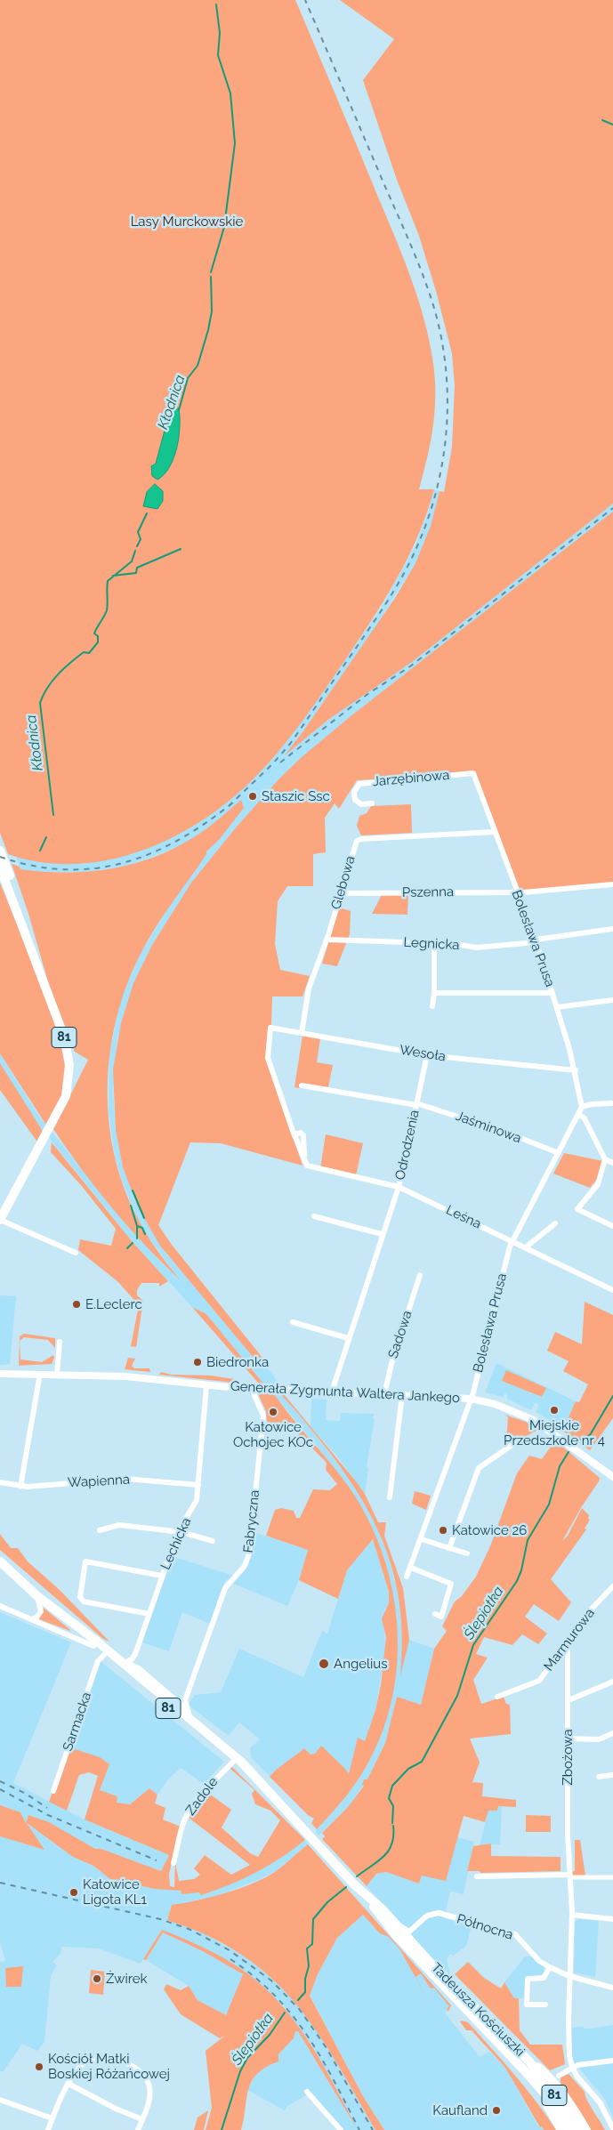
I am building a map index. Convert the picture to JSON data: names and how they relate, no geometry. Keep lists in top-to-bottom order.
{
  "streets": {
    "main road": ["81", "Tadeusza Kościuszki"],
    "street": [
      "Jarzębinowa",
      "Glebowa",
      "Pszenna",
      "Bolesława Prusa",
      "Legnicka",
      "Wesoła",
      "Jaśminowa",
      "Odrodzenia",
      "Leśna",
      "Sadowa",
      "Generała Zygmunta Waltera Jankego",
      "Wapienna",
      "Fabryczna",
      "Lechicka",
      "Marmurowa",
      "Sarmacka",
      "Zbożowa",
      "Zadole",
      "Północna"
    ]
  },
  "crossings": [
    ["Jarzębinowa", "Bolesława Prusa"],
    ["Glebowa", "Pszenna"],
    ["Glebowa", "Bolesława Prusa"],
    ["Glebowa", "Legnicka"],
    ["Glebowa", "Wesoła"],
    ["Pszenna", "Bolesława Prusa"],
    ["Bolesława Prusa", "Legnicka"],
    ["Bolesława Prusa", "Wesoła"],
    ["Bolesława Prusa", "Jaśminowa"],
    ["Bolesława Prusa", "Leśna"],
    ["Bolesława Prusa", "Generała Zygmunta Waltera Jankego"],
    ["Wesoła", "Odrodzenia"],
    ["Wesoła", "Leśna"],
    ["Jaśminowa", "Odrodzenia"],
    ["Odrodzenia", "Leśna"],
    ["Odrodzenia", "Generała Zygmunta Waltera Jankego"],
    ["Sadowa", "Generała Zygmunta Waltera Jankego"],
    ["Generała Zygmunta Waltera Jankego", "Fabryczna"],
    ["Generała Zygmunta Waltera Jankego", "Lechicka"],
    ["Wapienna", "Lechicka"],
    ["Fabryczna", "Tadeusza Kościuszki"],
    ["Marmurowa", "Zbożowa"],
    ["Sarmacka", "Tadeusza Kościuszki"],
    ["Zbożowa", "Północna"],
    ["Zadole", "Tadeusza Kościuszki"],
    ["Północna", "Tadeusza Kościuszki"]
  ],
  "water": ["Kłodnica", "Ślepiotka"],
  "parks": ["Lasy Murckowskie"],
  "places": [
    "Staszic Ssc",
    "E.Leclerc",
    "Biedronka",
    "Miejskie Przedszkole nr 4",
    "Katowice Ochojec KOc",
    "Katowice 26",
    "Angelius",
    "Katowice Ligota KL1",
    "Żwirek",
    "Kościół Matki Boskiej Różańcowej",
    "Kaufland"
  ]
}
